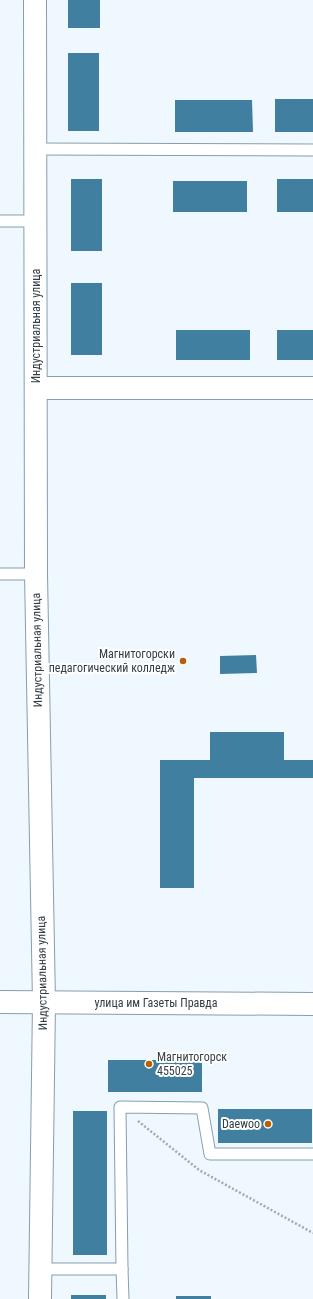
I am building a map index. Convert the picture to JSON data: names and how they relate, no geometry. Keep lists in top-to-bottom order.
{
  "streets": {
    "street": ["Индустриальная улица", "улица им Газеты Правда"]
  },
  "crossings": [
    ["Индустриальная улица", "улица им Газеты Правда"]
  ],
  "places": ["Магнитогорски педагогический колледж", "Магнитогорск 455025", "Daewoo"]
}
